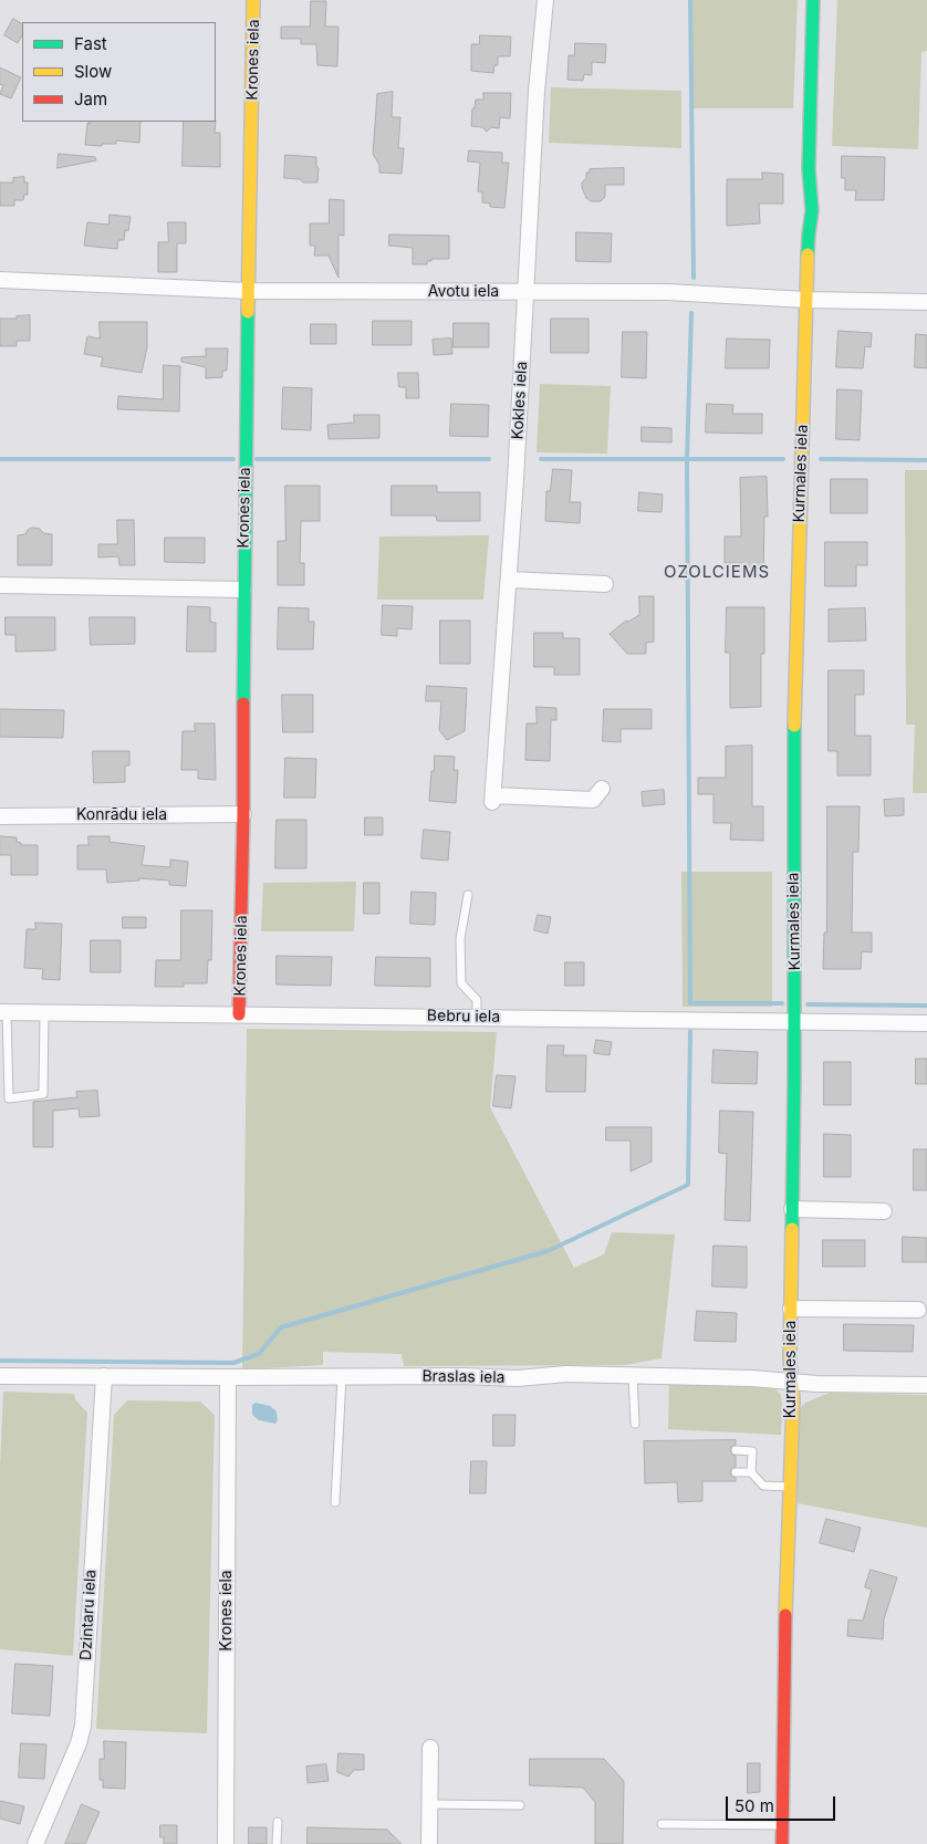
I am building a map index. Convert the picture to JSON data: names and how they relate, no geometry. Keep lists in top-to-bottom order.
{
  "streets": {
    "street": [
      "Krones iela",
      "Avotu iela",
      "Kokles iela",
      "Kurmales iela",
      "Konrādu iela",
      "Bebru iela",
      "Braslas iela",
      "Dzintaru iela"
    ]
  },
  "crossings": [
    ["Krones iela", "Avotu iela"],
    ["Krones iela", "Konrādu iela"],
    ["Krones iela", "Bebru iela"],
    ["Krones iela", "Braslas iela"],
    ["Avotu iela", "Kokles iela"],
    ["Avotu iela", "Kurmales iela"],
    ["Kurmales iela", "Bebru iela"],
    ["Kurmales iela", "Braslas iela"],
    ["Braslas iela", "Dzintaru iela"]
  ],
  "districts": ["OZOLCIEMS"],
  "legend": ["Fast", "Slow", "Jam"],
  "scale_bar": "50 m"
}
